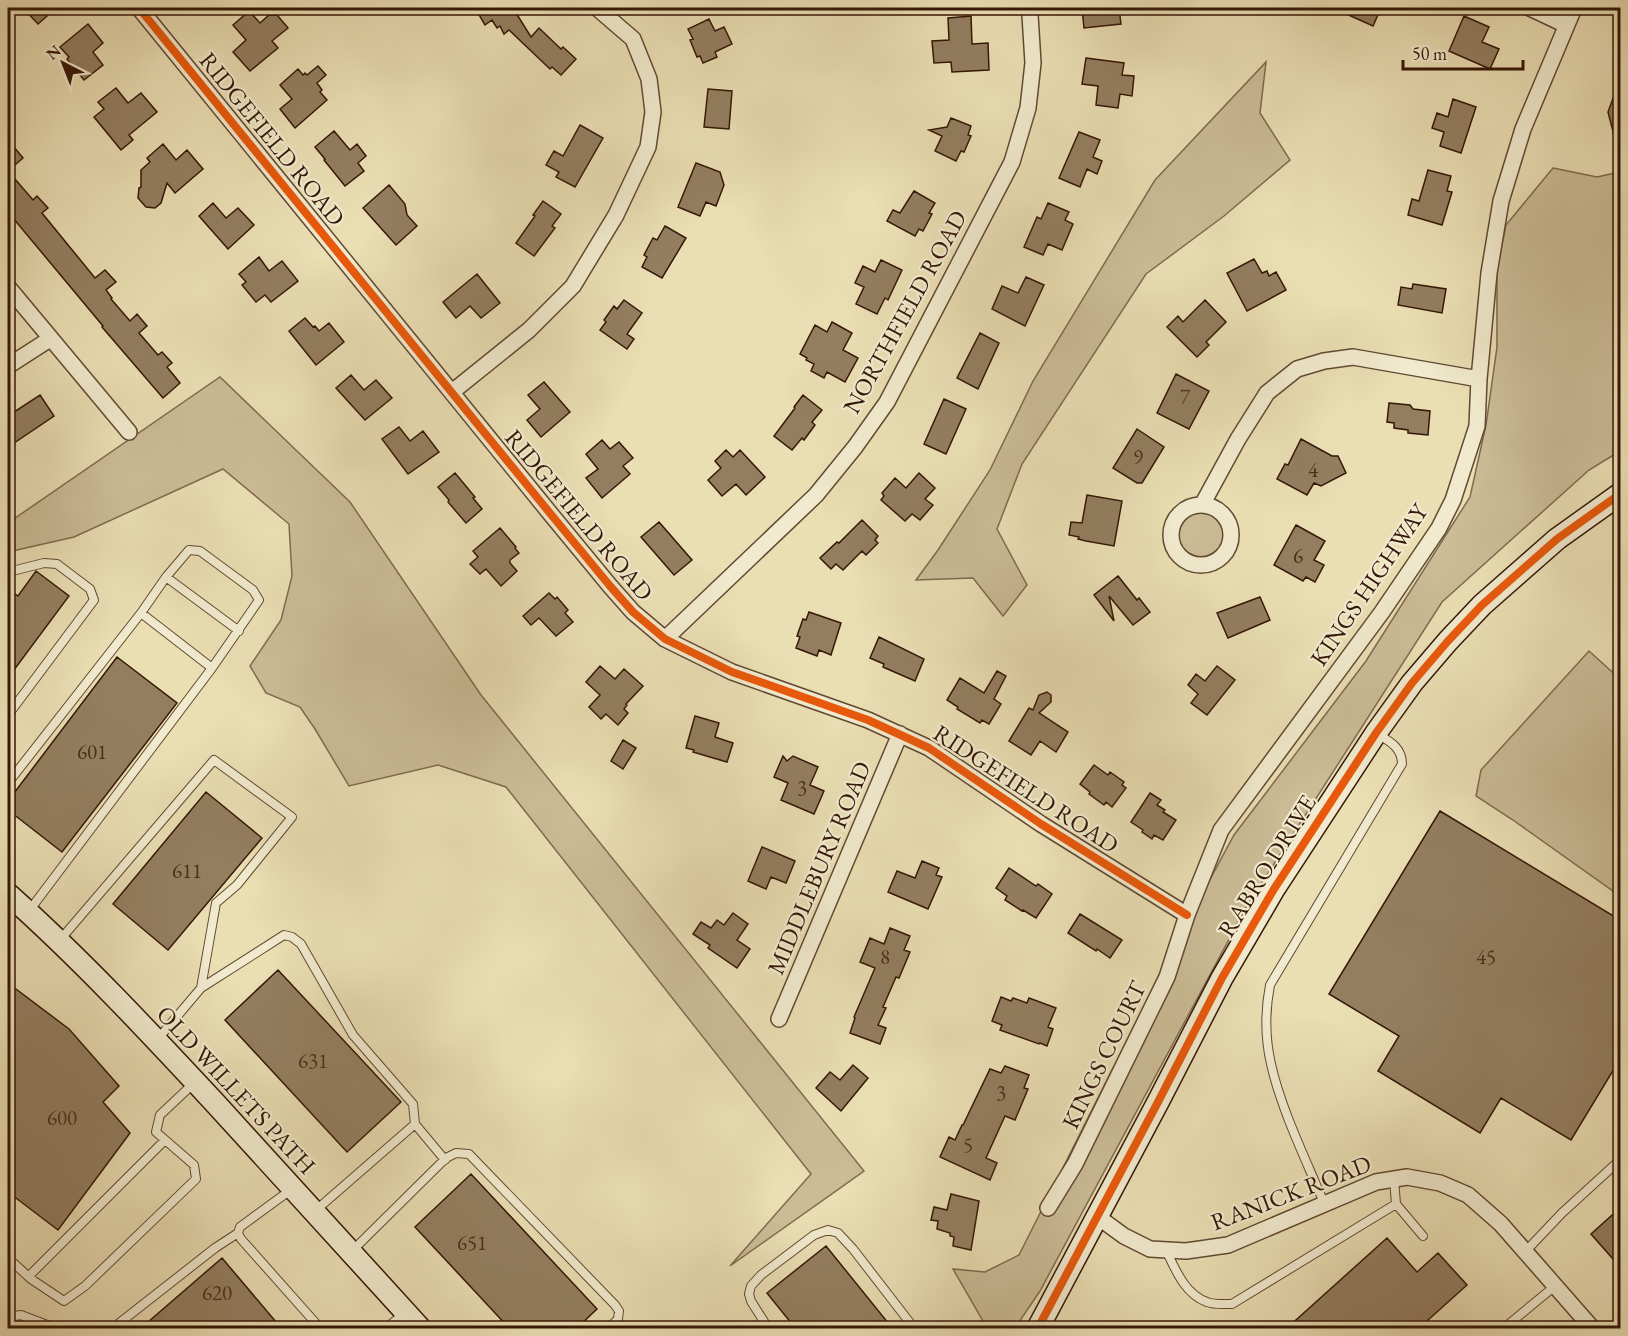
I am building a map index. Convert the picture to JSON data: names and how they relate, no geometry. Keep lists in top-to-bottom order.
{
  "streets": {
    "main road": ["RABRO DRIVE", "OLD WILLETS PATH"],
    "street": [
      "RIDGEFIELD ROAD",
      "NORTHFIELD ROAD",
      "KINGS HIGHWAY",
      "MIDDLEBURY ROAD",
      "KINGS COURT",
      "RANICK ROAD"
    ]
  },
  "crossings": [
    ["RIDGEFIELD ROAD", "NORTHFIELD ROAD"],
    ["RIDGEFIELD ROAD", "KINGS HIGHWAY"],
    ["RIDGEFIELD ROAD", "MIDDLEBURY ROAD"],
    ["RIDGEFIELD ROAD", "KINGS COURT"],
    ["KINGS HIGHWAY", "KINGS COURT"],
    ["RABRO DRIVE", "RANICK ROAD"]
  ],
  "house_numbers": [
    "7",
    "9",
    "4",
    "6",
    "601",
    "3",
    "611",
    "8",
    "45",
    "631",
    "3",
    "600",
    "5",
    "651",
    "620"
  ],
  "scale_bar": "50 m",
  "north": "top left"
}
